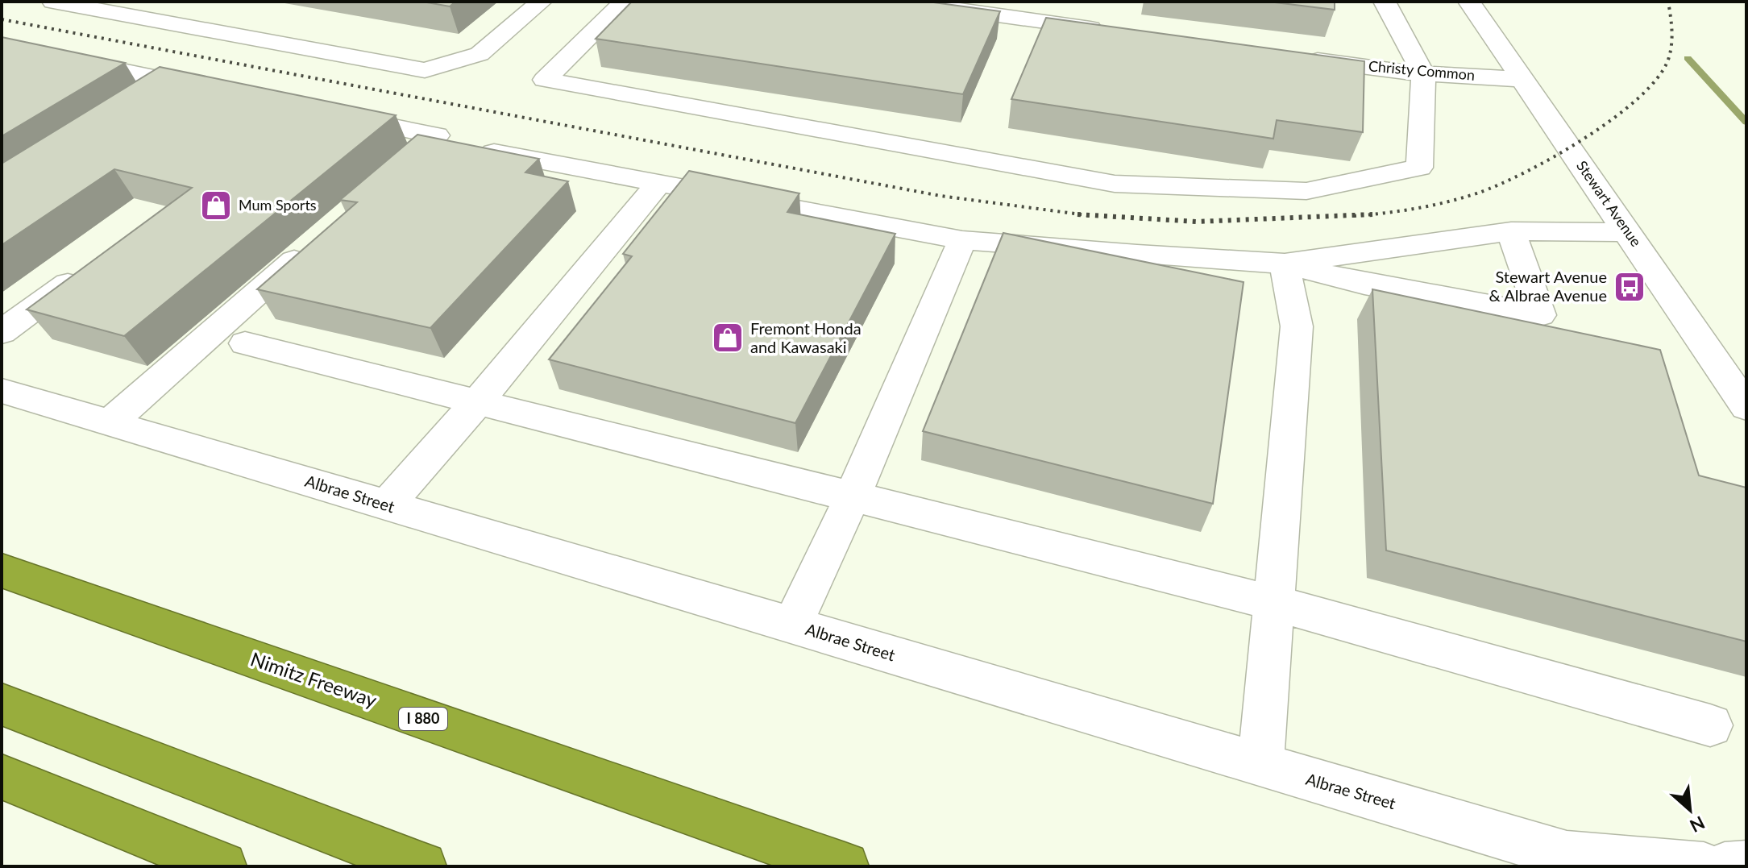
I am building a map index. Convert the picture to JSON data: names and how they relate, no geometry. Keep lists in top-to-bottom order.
{
  "streets": {
    "highway": ["Nimitz Freeway", "I 880"],
    "street": ["Christy Common", "Stewart Avenue", "Albrae Street"]
  },
  "crossings": [
    ["Christy Common", "Stewart Avenue"]
  ],
  "places": {
    "shop": ["Mum Sports", "Fremont Honda and Kawasaki"],
    "bus stop": ["Stewart Avenue & Albrae Avenue"]
  },
  "north": "bottom right"
}
